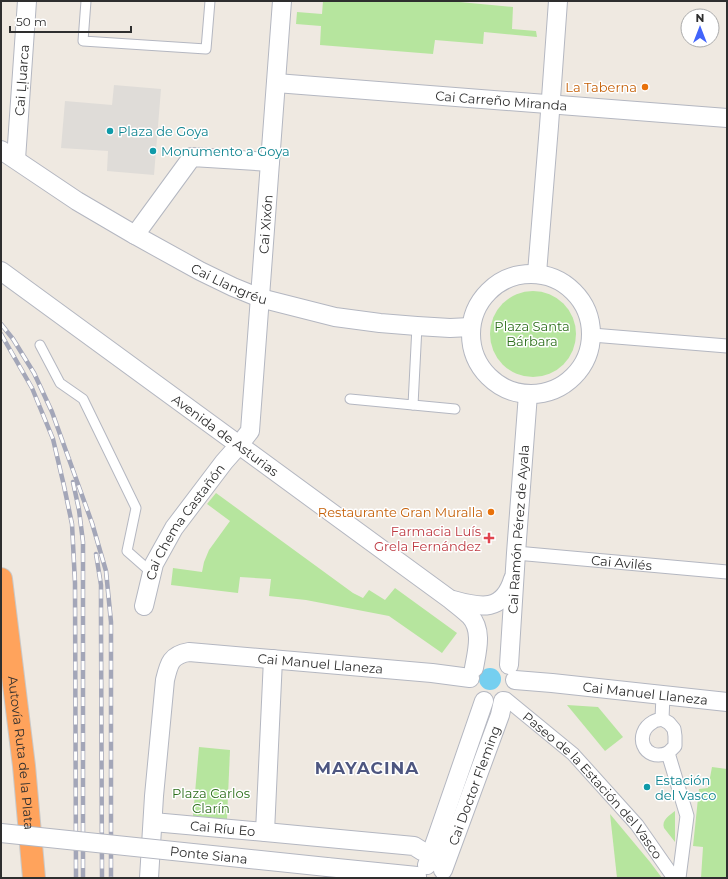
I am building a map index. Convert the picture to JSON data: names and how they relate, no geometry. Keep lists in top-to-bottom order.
{
  "streets": {
    "highway": ["Autovía Ruta de la Plata"],
    "street": [
      "Cai Ḷḷuarca",
      "Cai Carreño Miranda",
      "Cai Xixón",
      "Cai Llangréu",
      "Avenida de Asturias",
      "Cai Chema Castañón",
      "Cai Ramón Pérez de Ayala",
      "Cai Avilés",
      "Cai Manuel Llaneza",
      "Cai Doctor Fleming",
      "Paseo de la Estación del Vasco",
      "Cai Ríu Eo",
      "Ponte Siana"
    ]
  },
  "crossings": [
    ["Cai Ḷḷuarca", "Cai Llangréu"],
    ["Cai Carreño Miranda", "Cai Xixón"],
    ["Cai Xixón", "Cai Llangréu"],
    ["Cai Xixón", "Avenida de Asturias"],
    ["Cai Xixón", "Cai Chema Castañón"],
    ["Cai Llangréu", "Cai Ramón Pérez de Ayala"],
    ["Avenida de Asturias", "Cai Chema Castañón"],
    ["Avenida de Asturias", "Cai Ramón Pérez de Ayala"],
    ["Avenida de Asturias", "Cai Manuel Llaneza"],
    ["Avenida de Asturias", "Cai Doctor Fleming"],
    ["Avenida de Asturias", "Paseo de la Estación del Vasco"],
    ["Cai Ramón Pérez de Ayala", "Cai Avilés"],
    ["Cai Ramón Pérez de Ayala", "Cai Manuel Llaneza"],
    ["Cai Ramón Pérez de Ayala", "Cai Doctor Fleming"],
    ["Cai Ramón Pérez de Ayala", "Paseo de la Estación del Vasco"],
    ["Cai Manuel Llaneza", "Cai Doctor Fleming"],
    ["Cai Manuel Llaneza", "Paseo de la Estación del Vasco"],
    ["Cai Manuel Llaneza", "Cai Ríu Eo"],
    ["Cai Doctor Fleming", "Paseo de la Estación del Vasco"],
    ["Cai Doctor Fleming", "Cai Ríu Eo"],
    ["Cai Doctor Fleming", "Ponte Siana"],
    ["Cai Ríu Eo", "Ponte Siana"]
  ],
  "districts": ["MAYACINA"],
  "parks": ["Plaza Santa Bárbara", "Plaza Carlos Clarín"],
  "places": {
    "other": [
      "La Taberna",
      "Plaza de Goya",
      "Monumento a Goya",
      "Restaurante Gran Muralla",
      "Estación del Vasco"
    ],
    "health": ["Farmacia Luís Grela Fernández"]
  },
  "scale_bar": "50 m",
  "north": "top"
}
